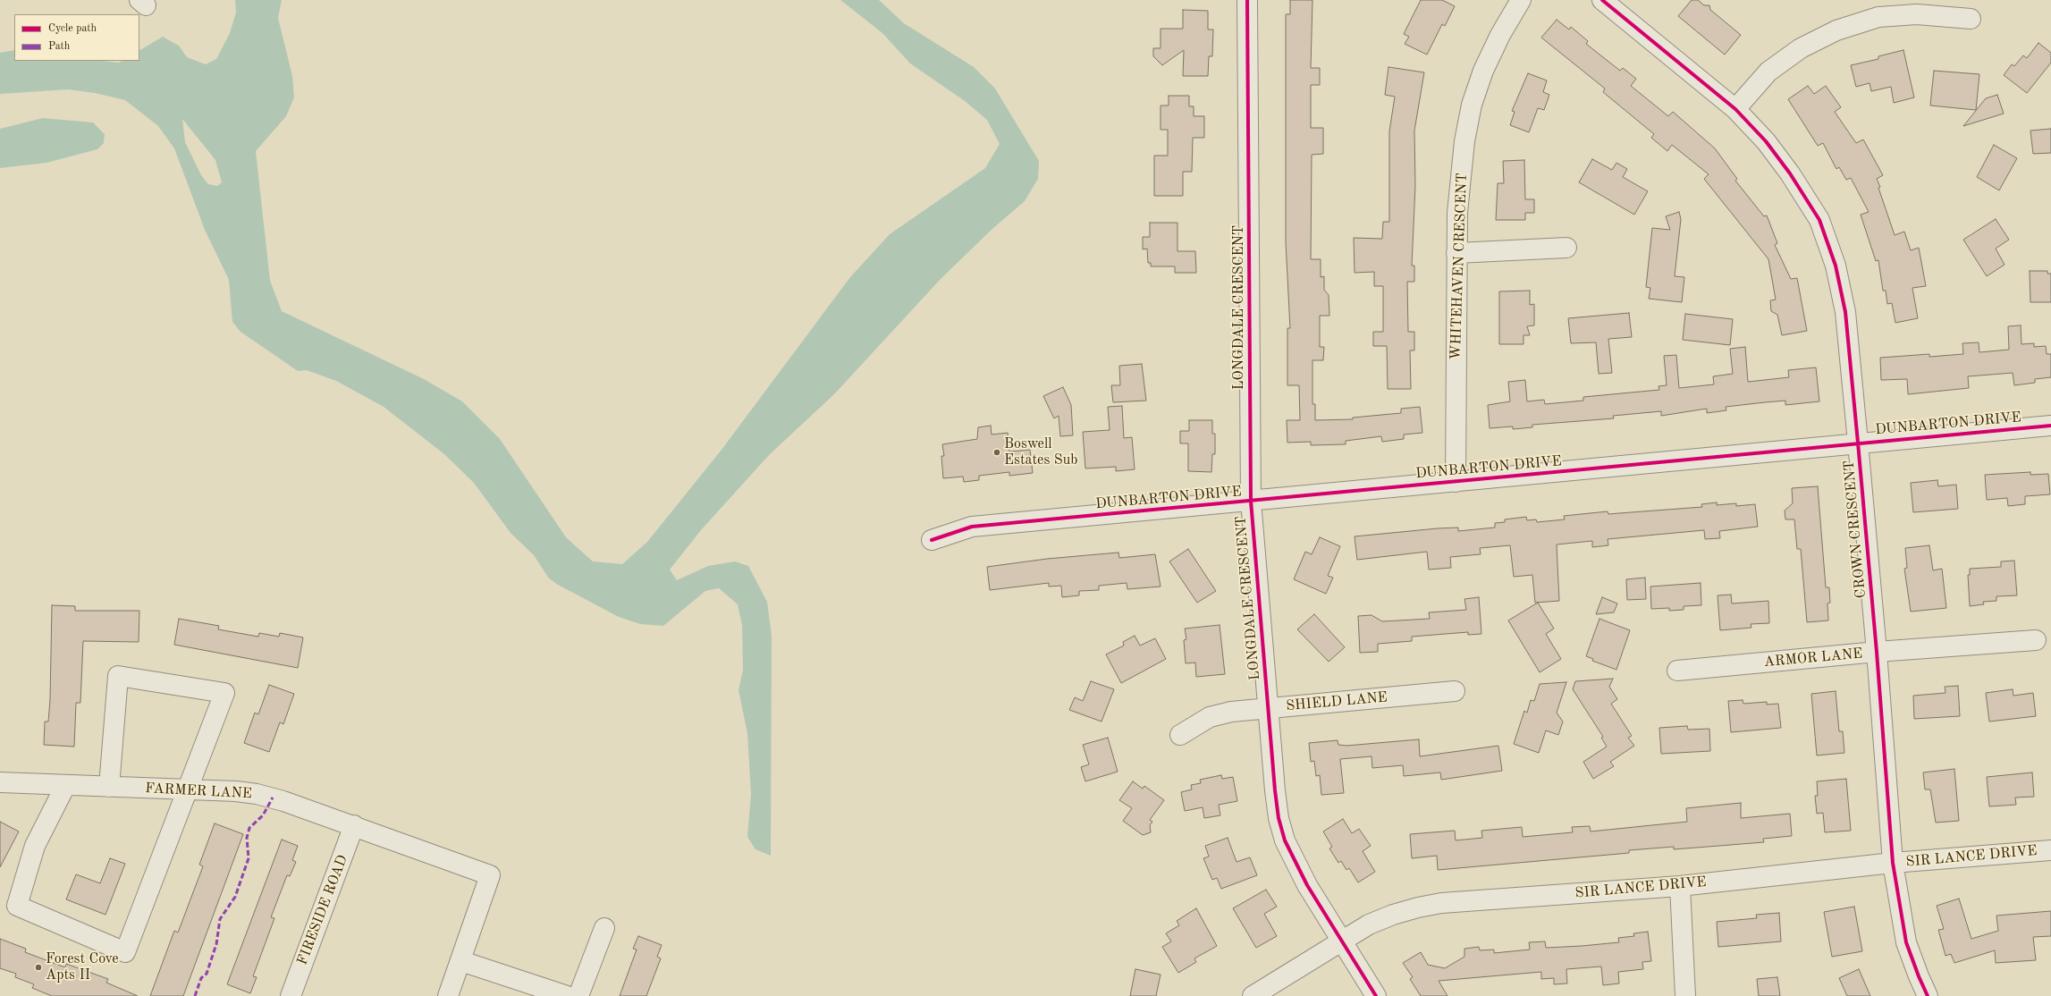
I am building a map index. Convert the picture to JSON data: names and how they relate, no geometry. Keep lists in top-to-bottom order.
{
  "streets": {
    "street": [
      "WHITEHAVEN CRESCENT",
      "LONGDALE CRESCENT",
      "DUNBARTON DRIVE",
      "CROWN CRESCENT",
      "ARMOR LANE",
      "SHIELD LANE",
      "FARMER LANE",
      "SIR LANCE DRIVE",
      "FIRESIDE ROAD"
    ]
  },
  "crossings": [
    ["WHITEHAVEN CRESCENT", "DUNBARTON DRIVE"],
    ["LONGDALE CRESCENT", "DUNBARTON DRIVE"],
    ["LONGDALE CRESCENT", "SHIELD LANE"],
    ["LONGDALE CRESCENT", "SIR LANCE DRIVE"],
    ["DUNBARTON DRIVE", "CROWN CRESCENT"],
    ["CROWN CRESCENT", "ARMOR LANE"],
    ["CROWN CRESCENT", "SIR LANCE DRIVE"],
    ["FARMER LANE", "FIRESIDE ROAD"]
  ],
  "places": ["Boswell Estates Sub", "Forest Cove Apts II"],
  "legend": ["Cycle path", "Path"]
}
